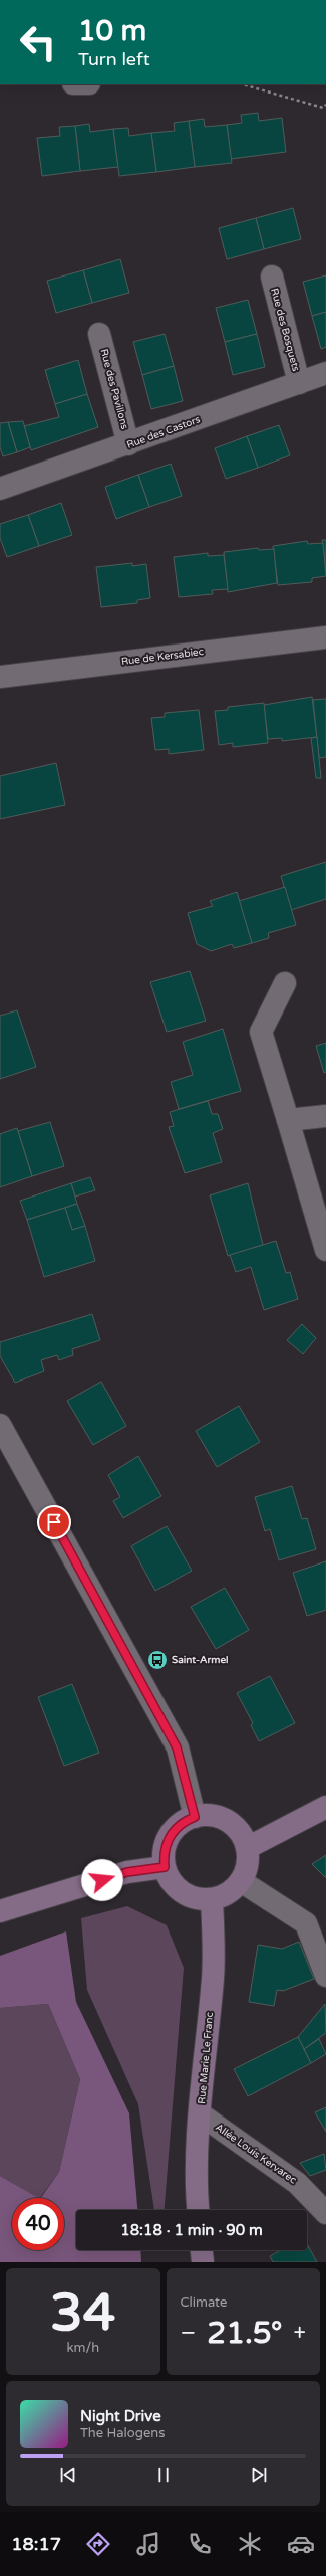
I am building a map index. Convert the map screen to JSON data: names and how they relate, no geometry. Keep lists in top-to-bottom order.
{
  "streets": {
    "street": [
      "Rue des Bosquets",
      "Rue des Pavillons",
      "Rue des Castors",
      "Rue de Kersabiec",
      "Rue Marie Le Franc",
      "Allée Louis Kervarec"
    ]
  },
  "crossings": [
    ["Rue des Bosquets", "Rue des Castors"],
    ["Rue des Pavillons", "Rue des Castors"],
    ["Rue Marie Le Franc", "Allée Louis Kervarec"]
  ],
  "places": {
    "bus stop": ["Saint-Armel"]
  },
  "page": {
    "turn": ["10 m", "Turn left"],
    "limit": "40",
    "trip": "18:18 · 1 min · 90 m",
    "tile": [
      ["34", "km/h"],
      "Climate"
    ],
    "heat": ["−", "21.5°", "+"],
    "song": ["Night Drive", "The Halogens"],
    "tabs": "18:17"
  }
}
